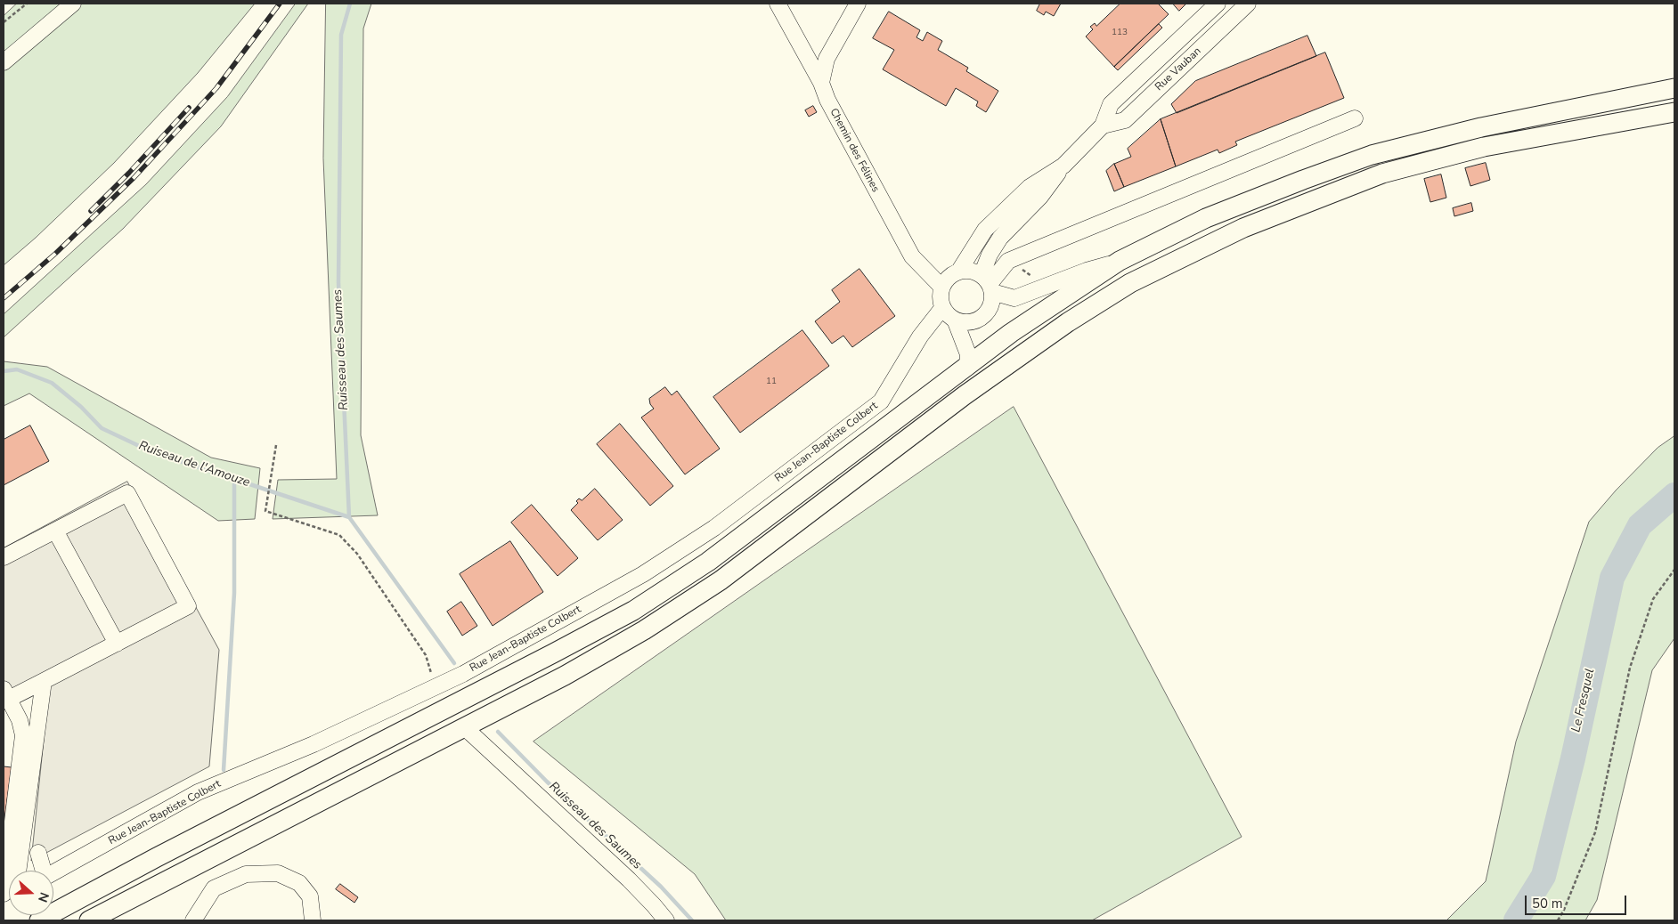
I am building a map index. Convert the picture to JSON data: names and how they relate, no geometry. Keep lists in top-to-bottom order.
{
  "streets": {
    "street": ["Rue Vauban", "Chemin des Félines", "Rue Jean-Baptiste Colbert"]
  },
  "crossings": [
    ["Rue Vauban", "Chemin des Félines"],
    ["Rue Vauban", "Rue Jean-Baptiste Colbert"],
    ["Chemin des Félines", "Rue Jean-Baptiste Colbert"]
  ],
  "water": ["Ruisseau des Saumes", "Ruiseau de l'Amouze", "Le Fresquel"],
  "house_numbers": ["113", "11"],
  "scale_bar": "50 m",
  "north": "right"
}
